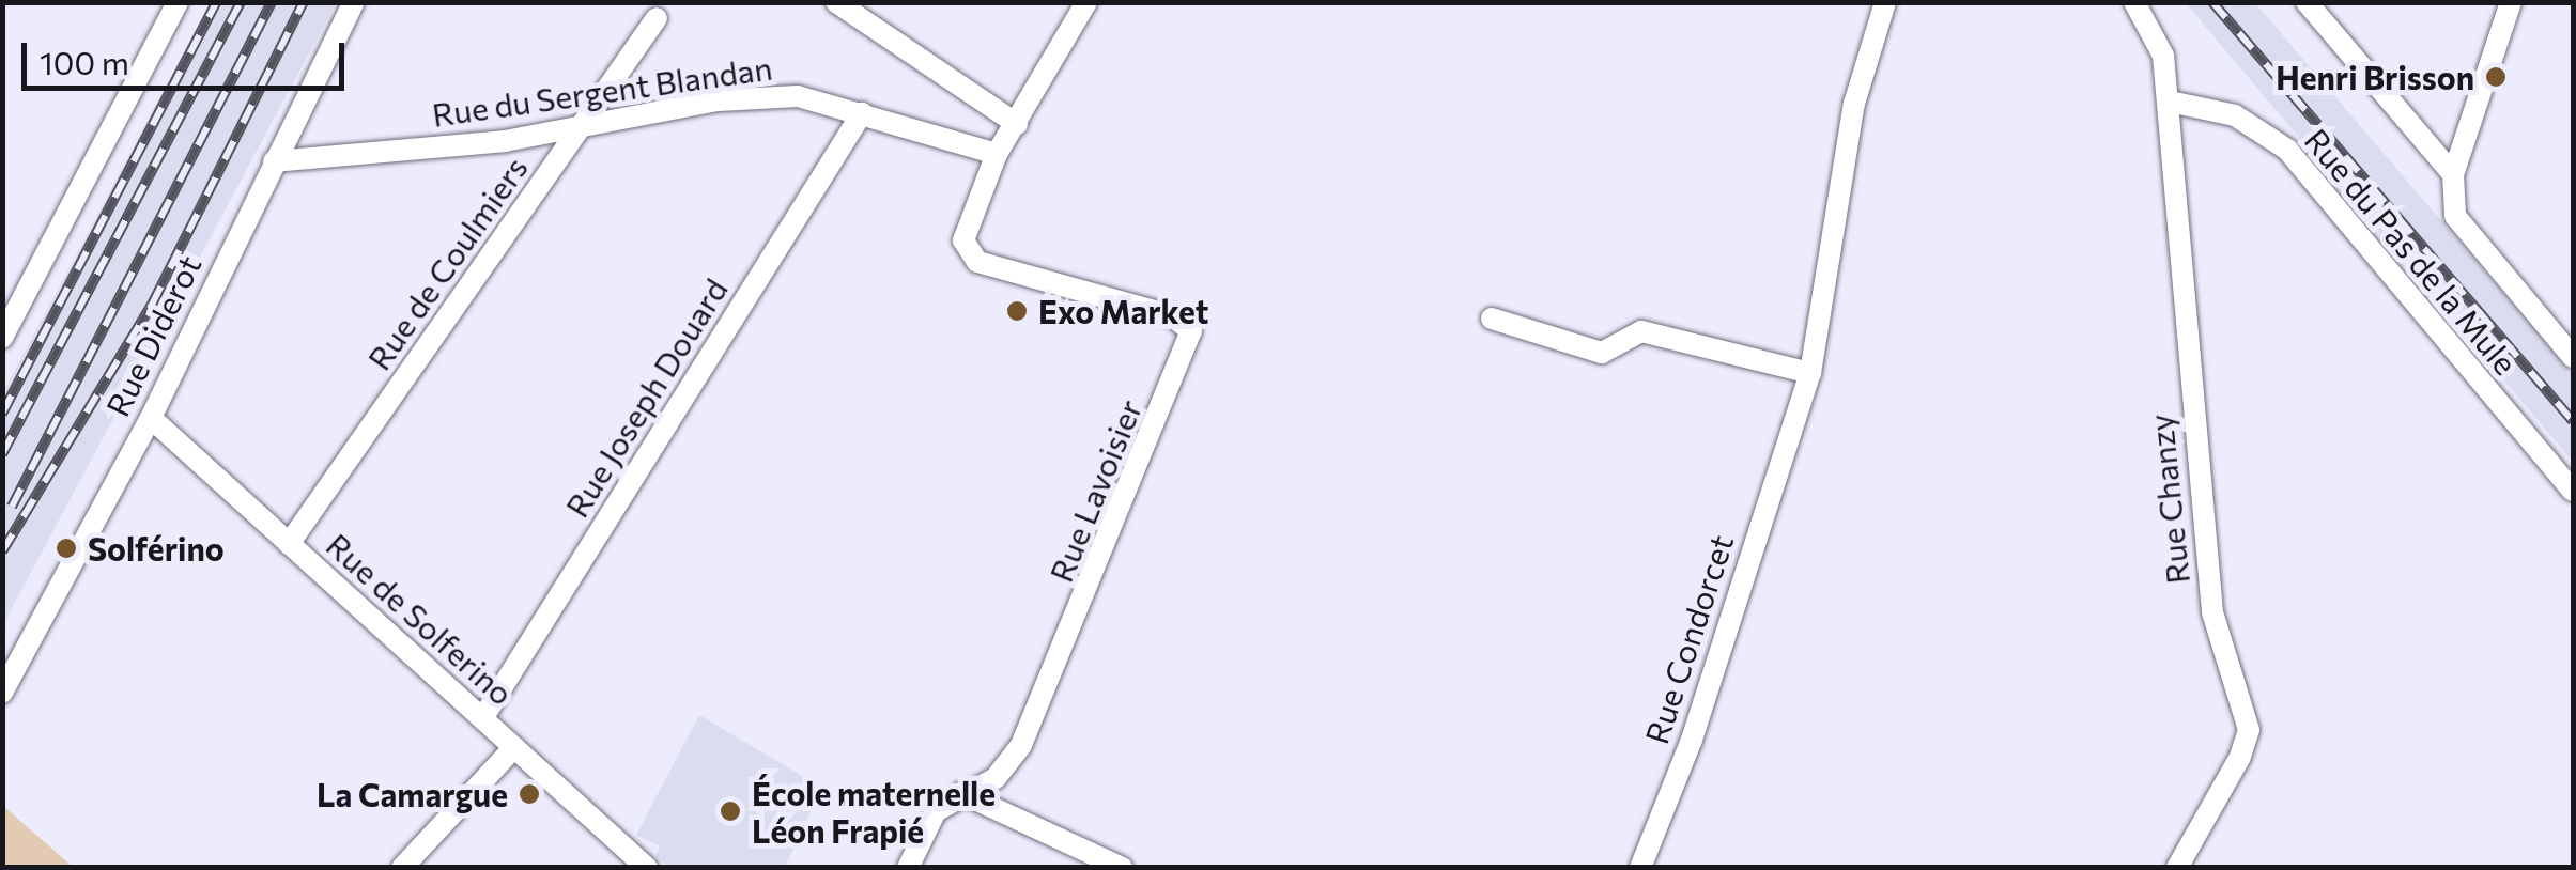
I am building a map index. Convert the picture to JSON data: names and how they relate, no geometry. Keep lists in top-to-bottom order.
{
  "streets": {
    "street": [
      "Rue du Sergent Blandan",
      "Rue du Pas de la Mule",
      "Rue de Coulmiers",
      "Rue Diderot",
      "Rue Joseph Douard",
      "Rue Lavoisier",
      "Rue Chanzy",
      "Rue de Solferino",
      "Rue Condorcet"
    ]
  },
  "crossings": [
    ["Rue du Sergent Blandan", "Rue de Coulmiers"],
    ["Rue du Sergent Blandan", "Rue Diderot"],
    ["Rue du Sergent Blandan", "Rue Joseph Douard"],
    ["Rue du Sergent Blandan", "Rue Lavoisier"],
    ["Rue du Pas de la Mule", "Rue Chanzy"],
    ["Rue de Coulmiers", "Rue de Solferino"],
    ["Rue Diderot", "Rue de Solferino"],
    ["Rue Joseph Douard", "Rue de Solferino"]
  ],
  "places": [
    "Henri Brisson",
    "Exo Market",
    "Solférino",
    "La Camargue",
    "École maternelle Léon Frapié"
  ],
  "scale_bar": "100 m"
}
